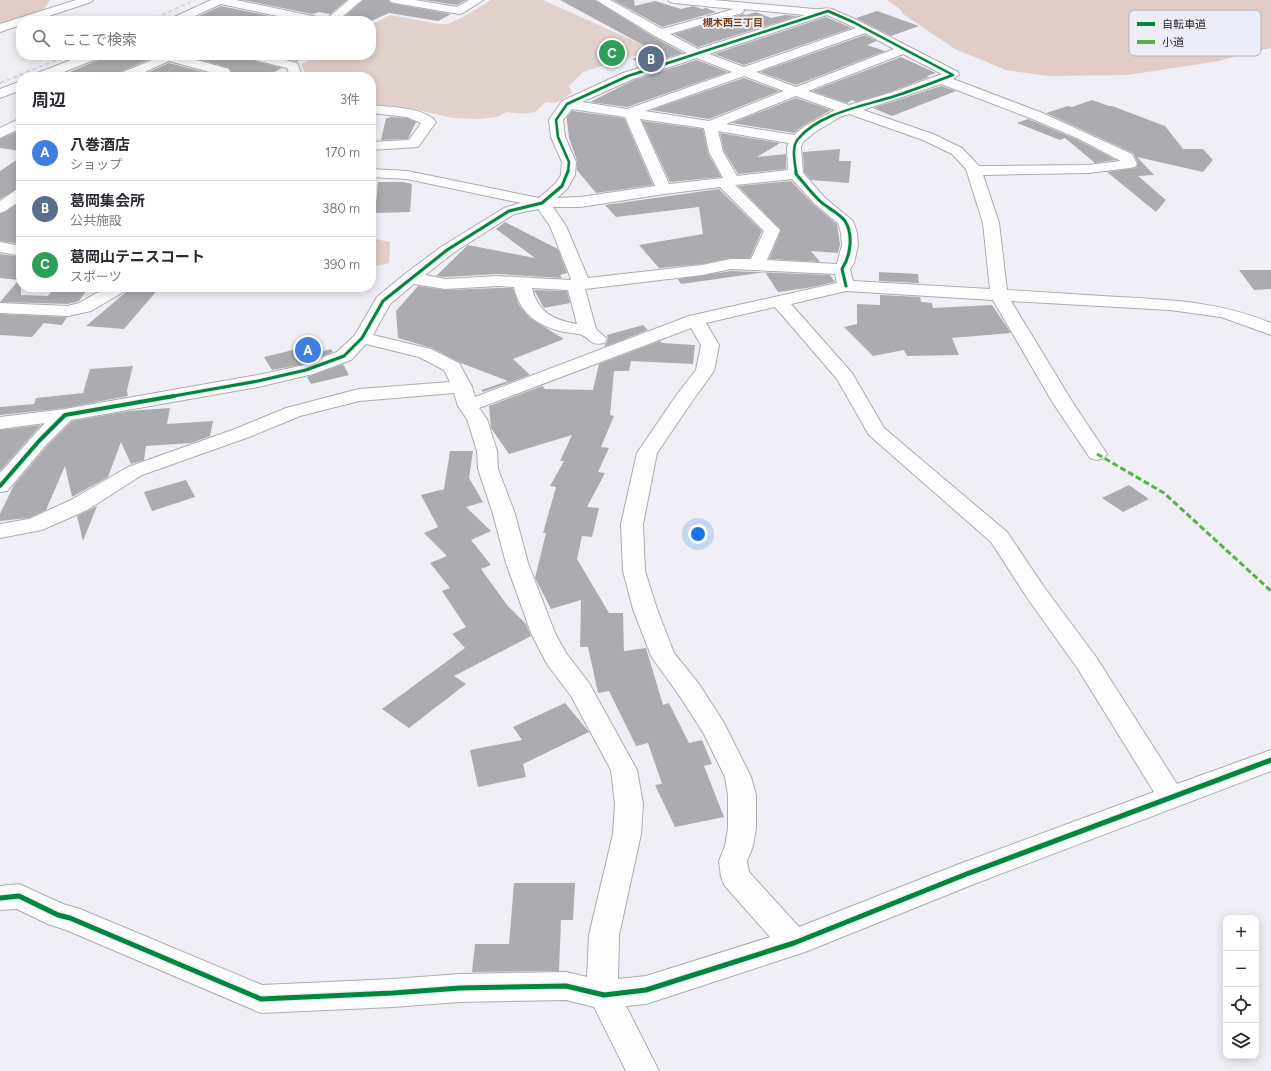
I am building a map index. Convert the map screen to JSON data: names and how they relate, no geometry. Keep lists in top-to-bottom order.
{
  "districts": ["槻木西三丁目"],
  "legend": ["自転車道", "小道"],
  "page": {
    "search": "ここで検索",
    "pins": ["C", "B", "A"],
    "heading": ["周辺", "3件"],
    "list": [
      {
        "mark": "A",
        "name": "八巻酒店",
        "note": "ショップ",
        "value": "170 m"
      },
      {
        "mark": "B",
        "name": "葛岡集会所",
        "note": "公共施設",
        "value": "380 m"
      },
      {
        "mark": "C",
        "name": "葛岡山テニスコート",
        "note": "スポーツ",
        "value": "390 m"
      }
    ],
    "map_buttons": ["+", "−"]
  }
}
